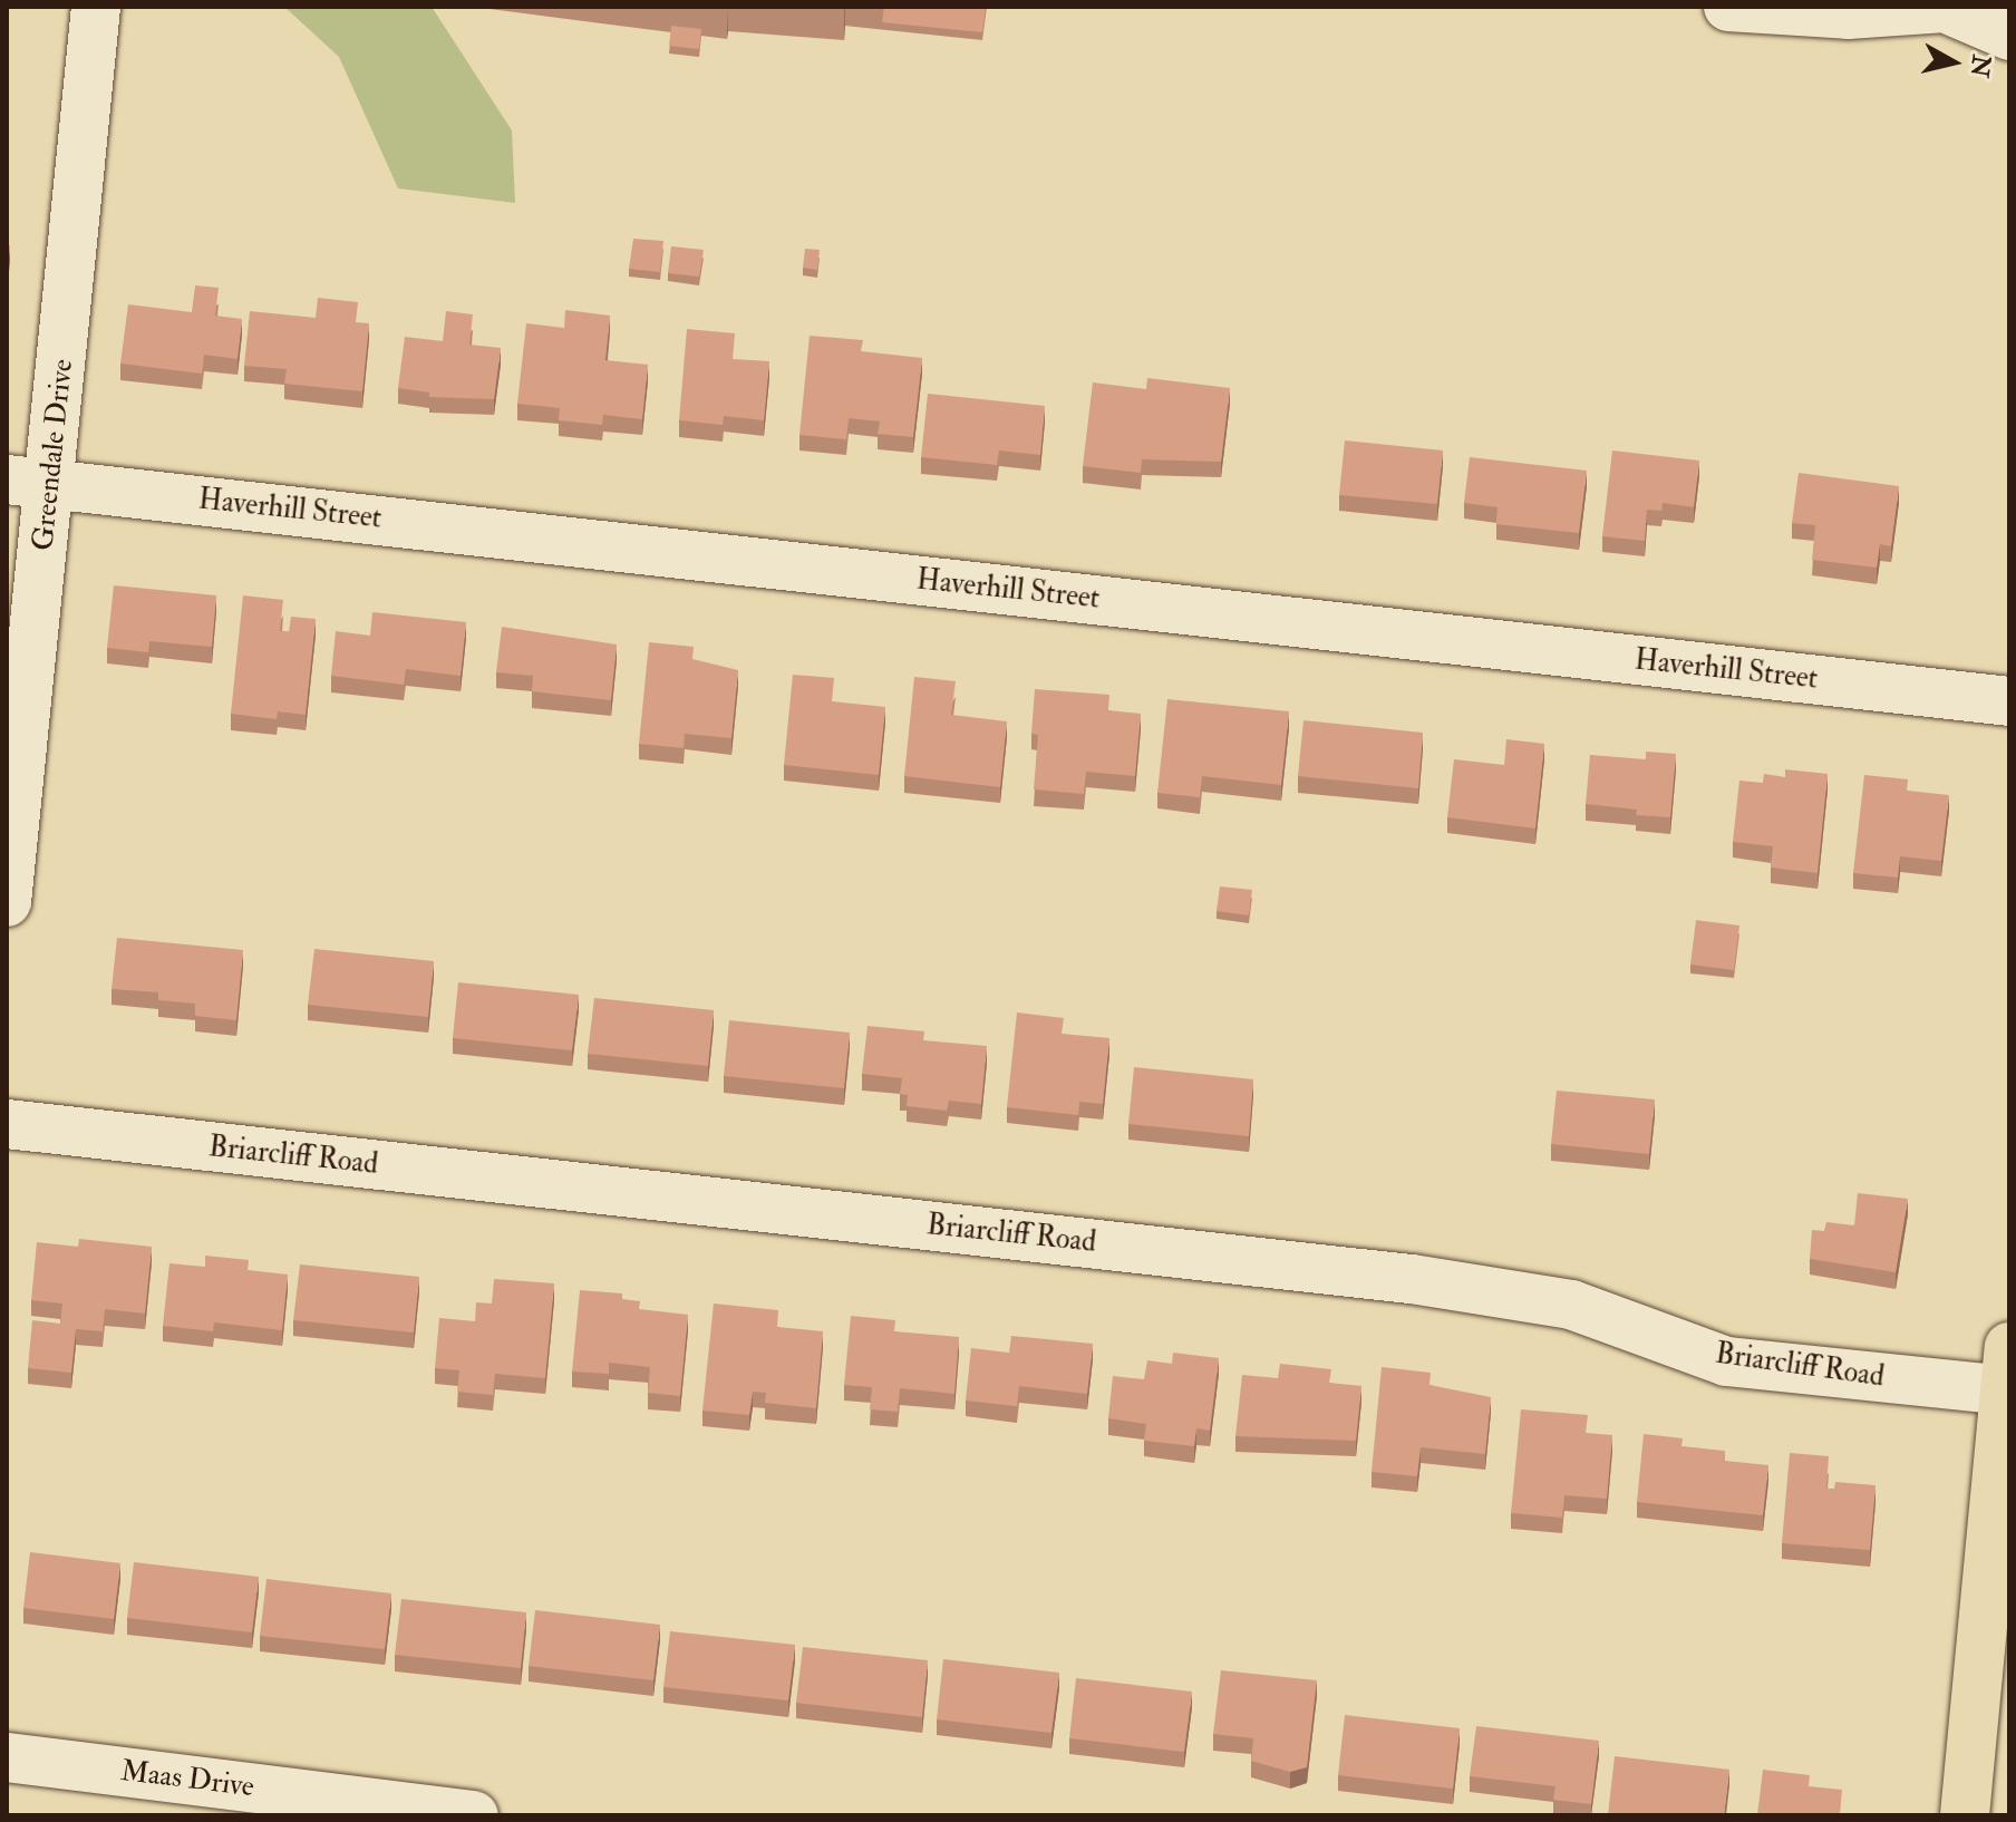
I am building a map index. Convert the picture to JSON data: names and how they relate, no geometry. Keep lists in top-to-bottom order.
{
  "streets": {
    "street": [
      "Greendale Drive",
      "Haverhill Street",
      "Briarcliff Road",
      "Maas Drive"
    ]
  },
  "crossings": [
    ["Greendale Drive", "Haverhill Street"]
  ],
  "north": "right"
}
